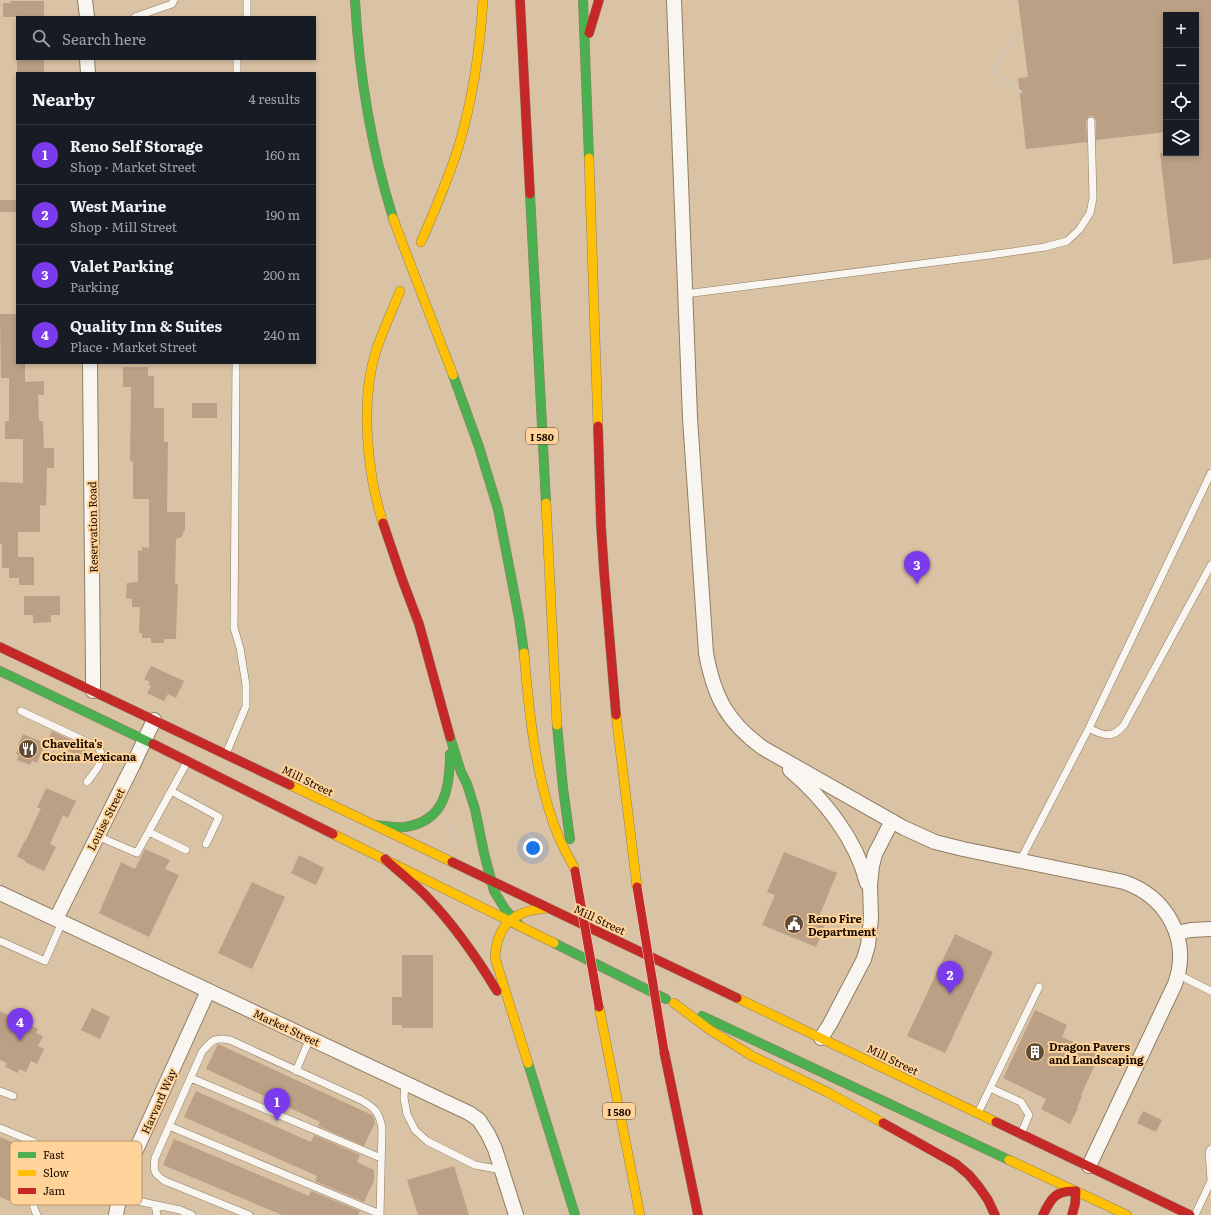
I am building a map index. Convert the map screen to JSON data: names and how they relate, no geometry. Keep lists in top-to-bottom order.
{
  "streets": {
    "main road": ["I 580", "Mill Street"],
    "street": [
      "Reservation Road",
      "Louise Street",
      "Market Street",
      "Harvard Way"
    ]
  },
  "crossings": [
    ["Reservation Road", "Mill Street"],
    ["Mill Street", "Louise Street"],
    ["Louise Street", "Market Street"],
    ["Market Street", "Harvard Way"]
  ],
  "places": {
    "restaurant": ["Chavelita's Cocina Mexicana"],
    "public building": ["Reno Fire Department"],
    "building": ["Dragon Pavers and Landscaping"]
  },
  "legend": ["Fast", "Slow", "Jam"],
  "page": {
    "map_buttons": ["+", "−"],
    "search": "Search here",
    "heading": ["Nearby", "4 results"],
    "list": [
      {
        "mark": "1",
        "name": "Reno Self Storage",
        "note": "Shop · Market Street",
        "value": "160 m"
      },
      {
        "mark": "2",
        "name": "West Marine",
        "note": "Shop · Mill Street",
        "value": "190 m"
      },
      {
        "mark": "3",
        "name": "Valet Parking",
        "note": "Parking",
        "value": "200 m"
      },
      {
        "mark": "4",
        "name": "Quality Inn & Suites",
        "note": "Place · Market Street",
        "value": "240 m"
      }
    ],
    "pins": [
      "3",
      "2",
      "4",
      "1"
    ]
  }
}
